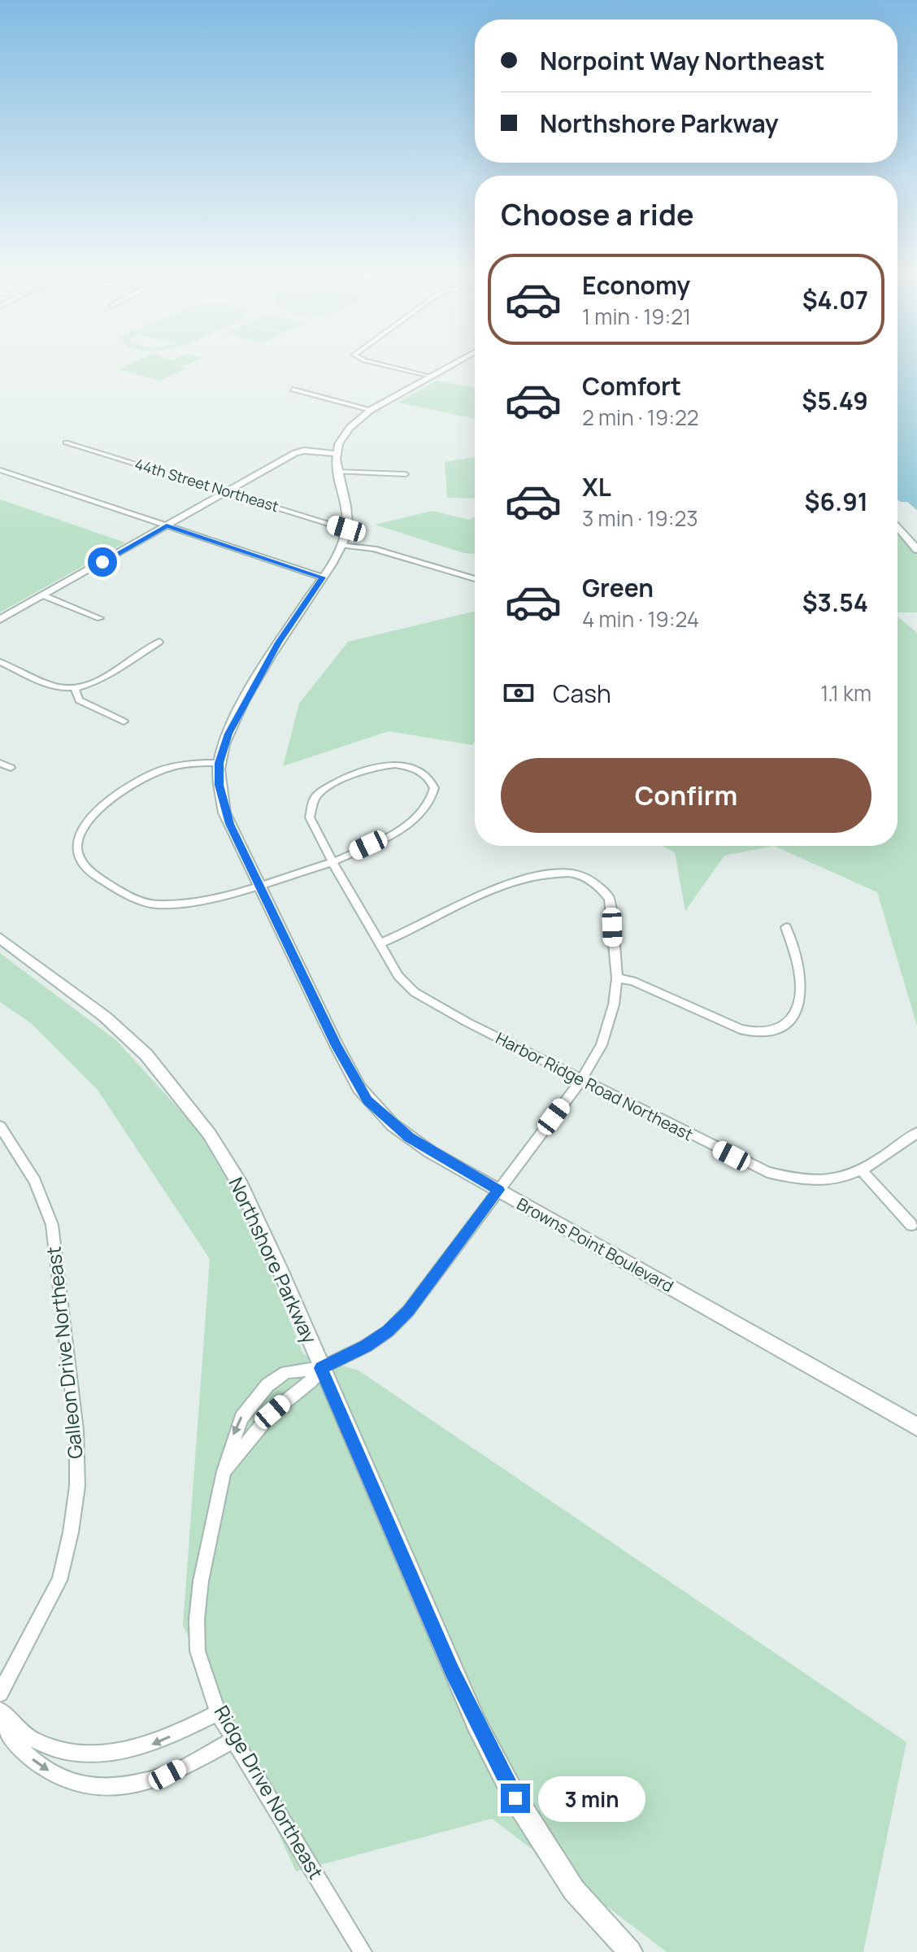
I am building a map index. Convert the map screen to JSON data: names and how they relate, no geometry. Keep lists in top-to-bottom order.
{
  "streets": {
    "street": [
      "44th Street Northeast",
      "Harbor Ridge Road Northeast",
      "Browns Point Boulevard",
      "Northshore Parkway",
      "Galleon Drive Northeast",
      "Ridge Drive Northeast"
    ]
  },
  "crossings": [
    ["Harbor Ridge Road Northeast", "Ridge Drive Northeast"],
    ["Browns Point Boulevard", "Ridge Drive Northeast"],
    ["Northshore Parkway", "Ridge Drive Northeast"]
  ],
  "page": {
    "banner": ["Norpoint Way Northeast", "Northshore Parkway"],
    "heading": "Choose a ride",
    "list": [
      {
        "name": "Economy",
        "note": "1 min · 19:21",
        "value": "$4.07"
      },
      {
        "name": "Comfort",
        "note": "2 min · 19:22",
        "value": "$5.49"
      },
      {
        "name": "XL",
        "note": "3 min · 19:23",
        "value": "$6.91"
      },
      {
        "name": "Green",
        "note": "4 min · 19:24",
        "value": "$3.54"
      }
    ],
    "pay": ["Cash", "1.1 km"],
    "buttons": "Confirm",
    "bubble": "3 min"
  }
}
